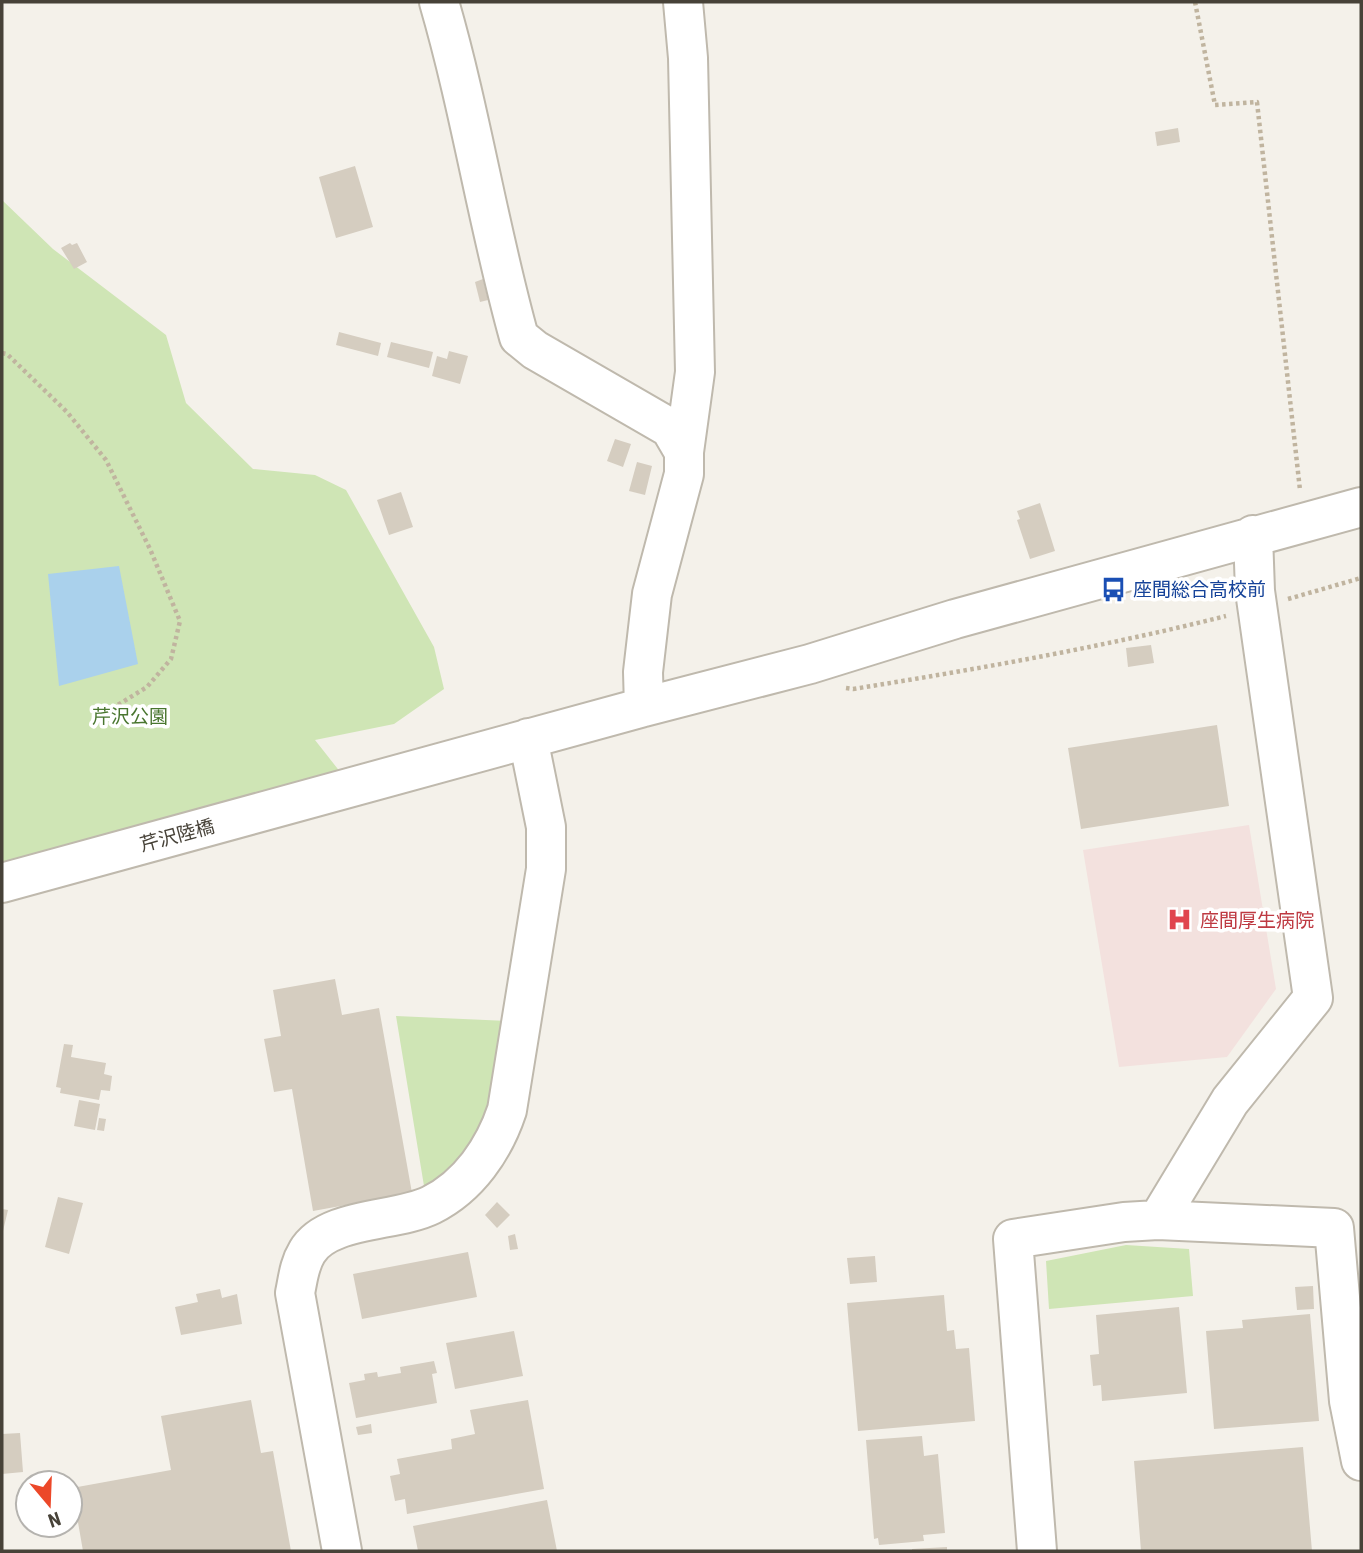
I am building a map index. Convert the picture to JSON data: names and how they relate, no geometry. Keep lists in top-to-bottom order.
{
  "streets": {
    "street": ["芹沢陸橋"]
  },
  "parks": ["芹沢公園"],
  "places": {
    "bus stop": ["座間総合高校前"],
    "hospital": ["座間厚生病院"]
  },
  "north": "bottom"
}
